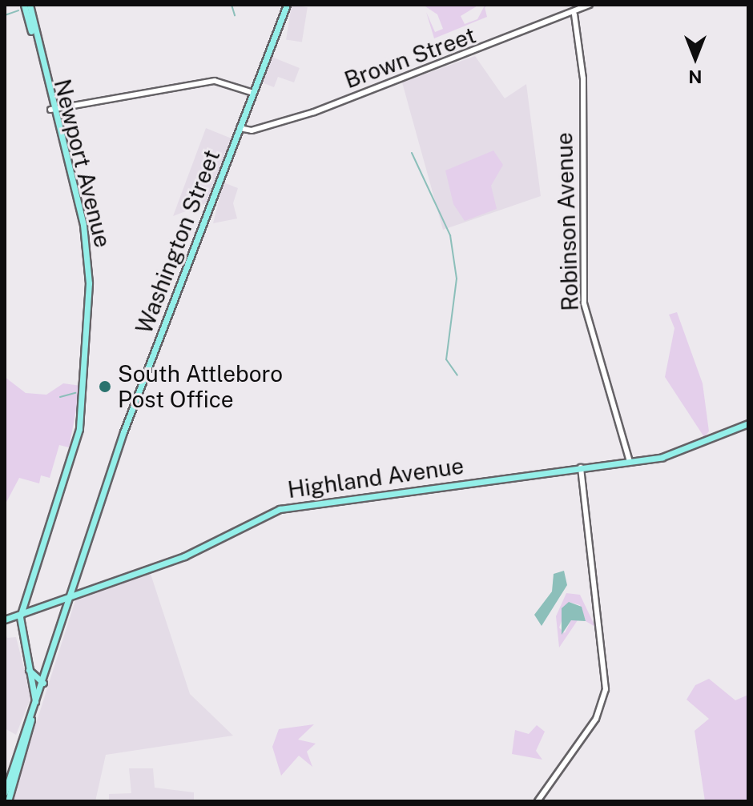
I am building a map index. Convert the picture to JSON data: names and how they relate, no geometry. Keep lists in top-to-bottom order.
{
  "streets": {
    "main road": ["Newport Avenue", "Washington Street", "Highland Avenue"],
    "street": ["Brown Street", "Robinson Avenue"]
  },
  "crossings": [
    ["Brown Street", "Robinson Avenue"],
    ["Brown Street", "Washington Street"],
    ["Newport Avenue", "Highland Avenue"],
    ["Robinson Avenue", "Highland Avenue"],
    ["Washington Street", "Highland Avenue"]
  ],
  "places": ["South Attleboro Post Office"],
  "north": "bottom"
}
